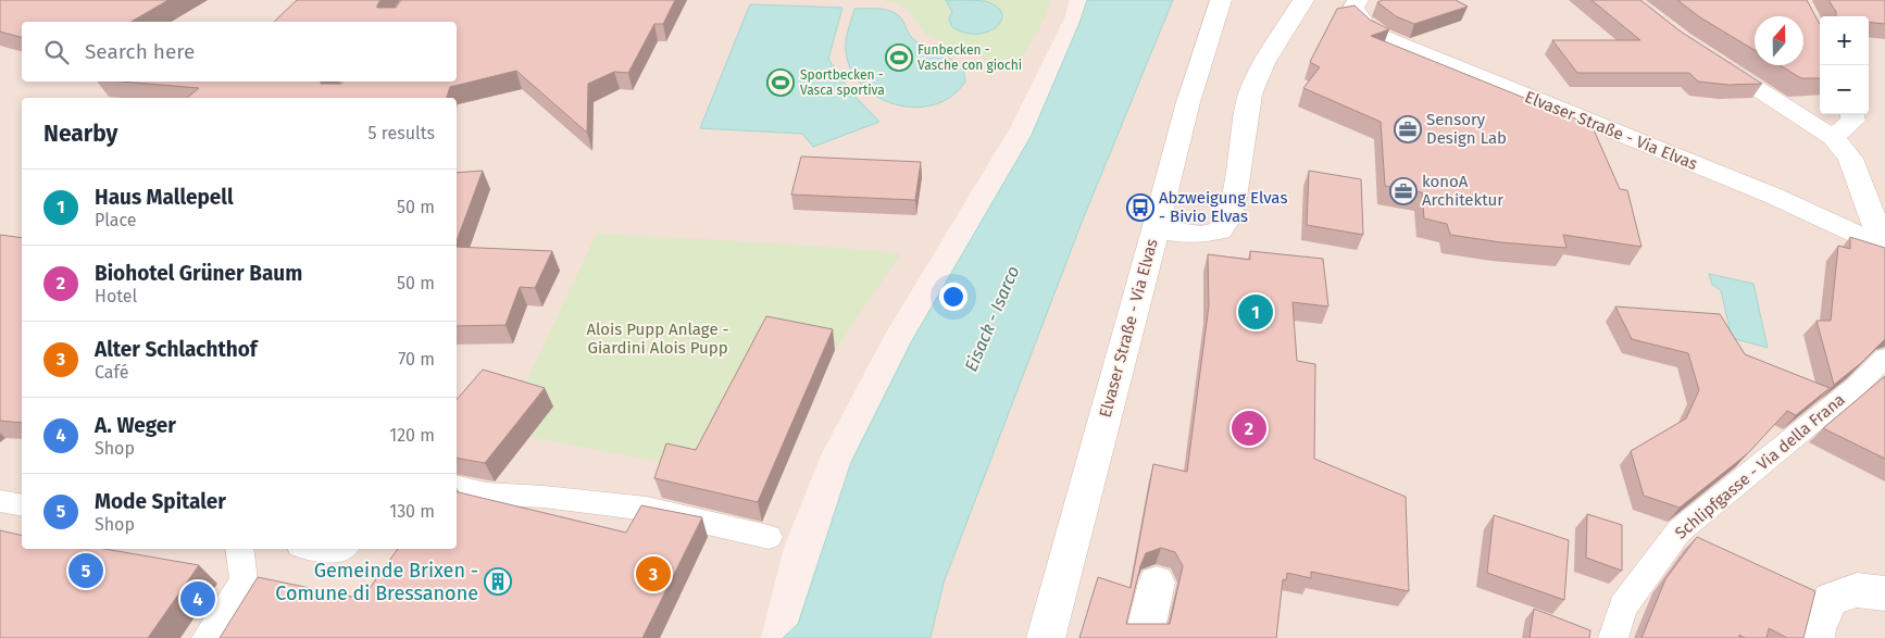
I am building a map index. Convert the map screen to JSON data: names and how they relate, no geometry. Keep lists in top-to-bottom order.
{
  "streets": {
    "street": ["Elvaser Straße - Via Elvas", "Schlipfgasse - Via della Frana"]
  },
  "water": ["Eisack - Isarco"],
  "parks": ["Alois Pupp Anlage - Giardini Alois Pupp"],
  "places": {
    "sports": ["Funbecken - Vasche con giochi", "Sportbecken - Vasca sportiva"],
    "office": ["Sensory Design Lab", "konoA Architektur"],
    "bus stop": ["Abzweigung Elvas - Bivio Elvas"],
    "building": ["Gemeinde Brixen - Comune di Bressanone"]
  },
  "north": "top",
  "page": {
    "map_buttons": ["+", "−"],
    "search": "Search here",
    "heading": ["Nearby", "5 results"],
    "list": [
      {
        "mark": "1",
        "name": "Haus Mallepell",
        "note": "Place",
        "value": "50 m"
      },
      {
        "mark": "2",
        "name": "Biohotel Grüner Baum",
        "note": "Hotel",
        "value": "50 m"
      },
      {
        "mark": "3",
        "name": "Alter Schlachthof",
        "note": "Café",
        "value": "70 m"
      },
      {
        "mark": "4",
        "name": "A. Weger",
        "note": "Shop",
        "value": "120 m"
      },
      {
        "mark": "5",
        "name": "Mode Spitaler",
        "note": "Shop",
        "value": "130 m"
      }
    ],
    "pins": [
      "1",
      "2",
      "5",
      "3",
      "4"
    ]
  }
}
